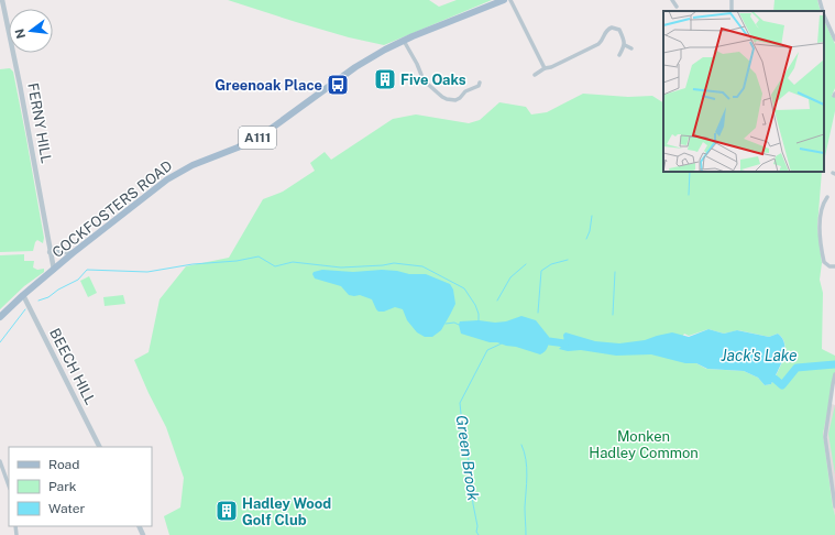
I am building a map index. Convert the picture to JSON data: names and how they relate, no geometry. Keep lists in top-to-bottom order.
{
  "streets": {
    "main road": ["A111", "COCKFOSTERS ROAD"],
    "street": ["FERNY HILL", "BEECH HILL"]
  },
  "crossings": [
    ["FERNY HILL", "COCKFOSTERS ROAD"],
    ["COCKFOSTERS ROAD", "BEECH HILL"]
  ],
  "water": ["Jack's Lake", "Green Brook"],
  "parks": ["Monken Hadley Common"],
  "places": {
    "building": ["Five Oaks", "Hadley Wood Golf Club"],
    "bus stop": ["Greenoak Place"]
  },
  "legend": ["Road", "Park", "Water"],
  "north": "left"
}
